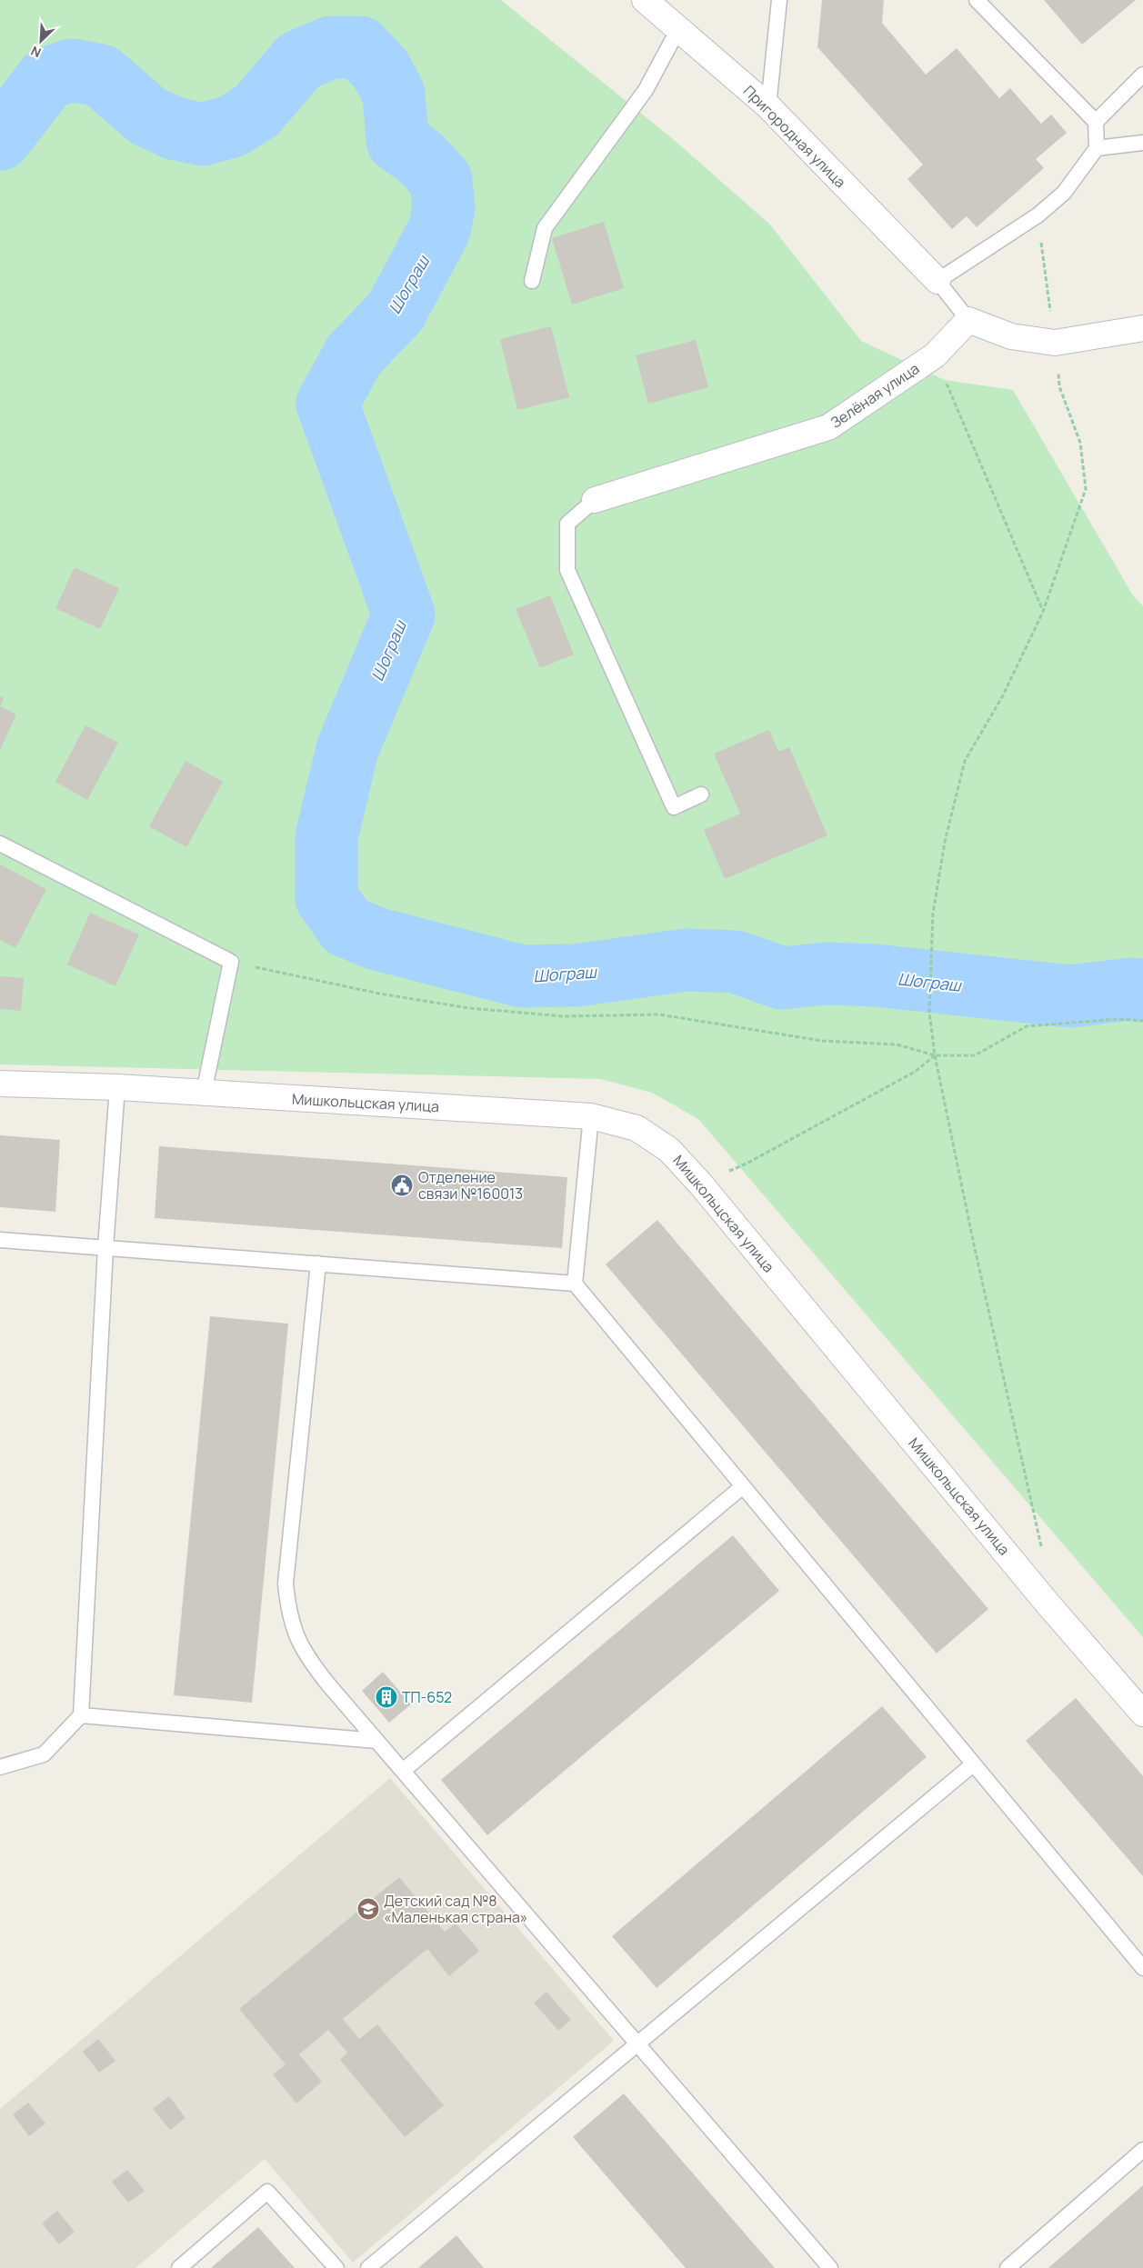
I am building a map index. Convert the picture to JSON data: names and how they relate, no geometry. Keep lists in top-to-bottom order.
{
  "streets": {
    "street": ["Пригородная улица", "Зелёная улица", "Мишкольцская улица"]
  },
  "water": ["Шограш"],
  "places": {
    "public building": ["Отделение связи №160013"],
    "building": ["ТП-652"],
    "school or university": ["Детский сад №8 «Маленькая страна»"]
  },
  "north": "bottom left"
}
